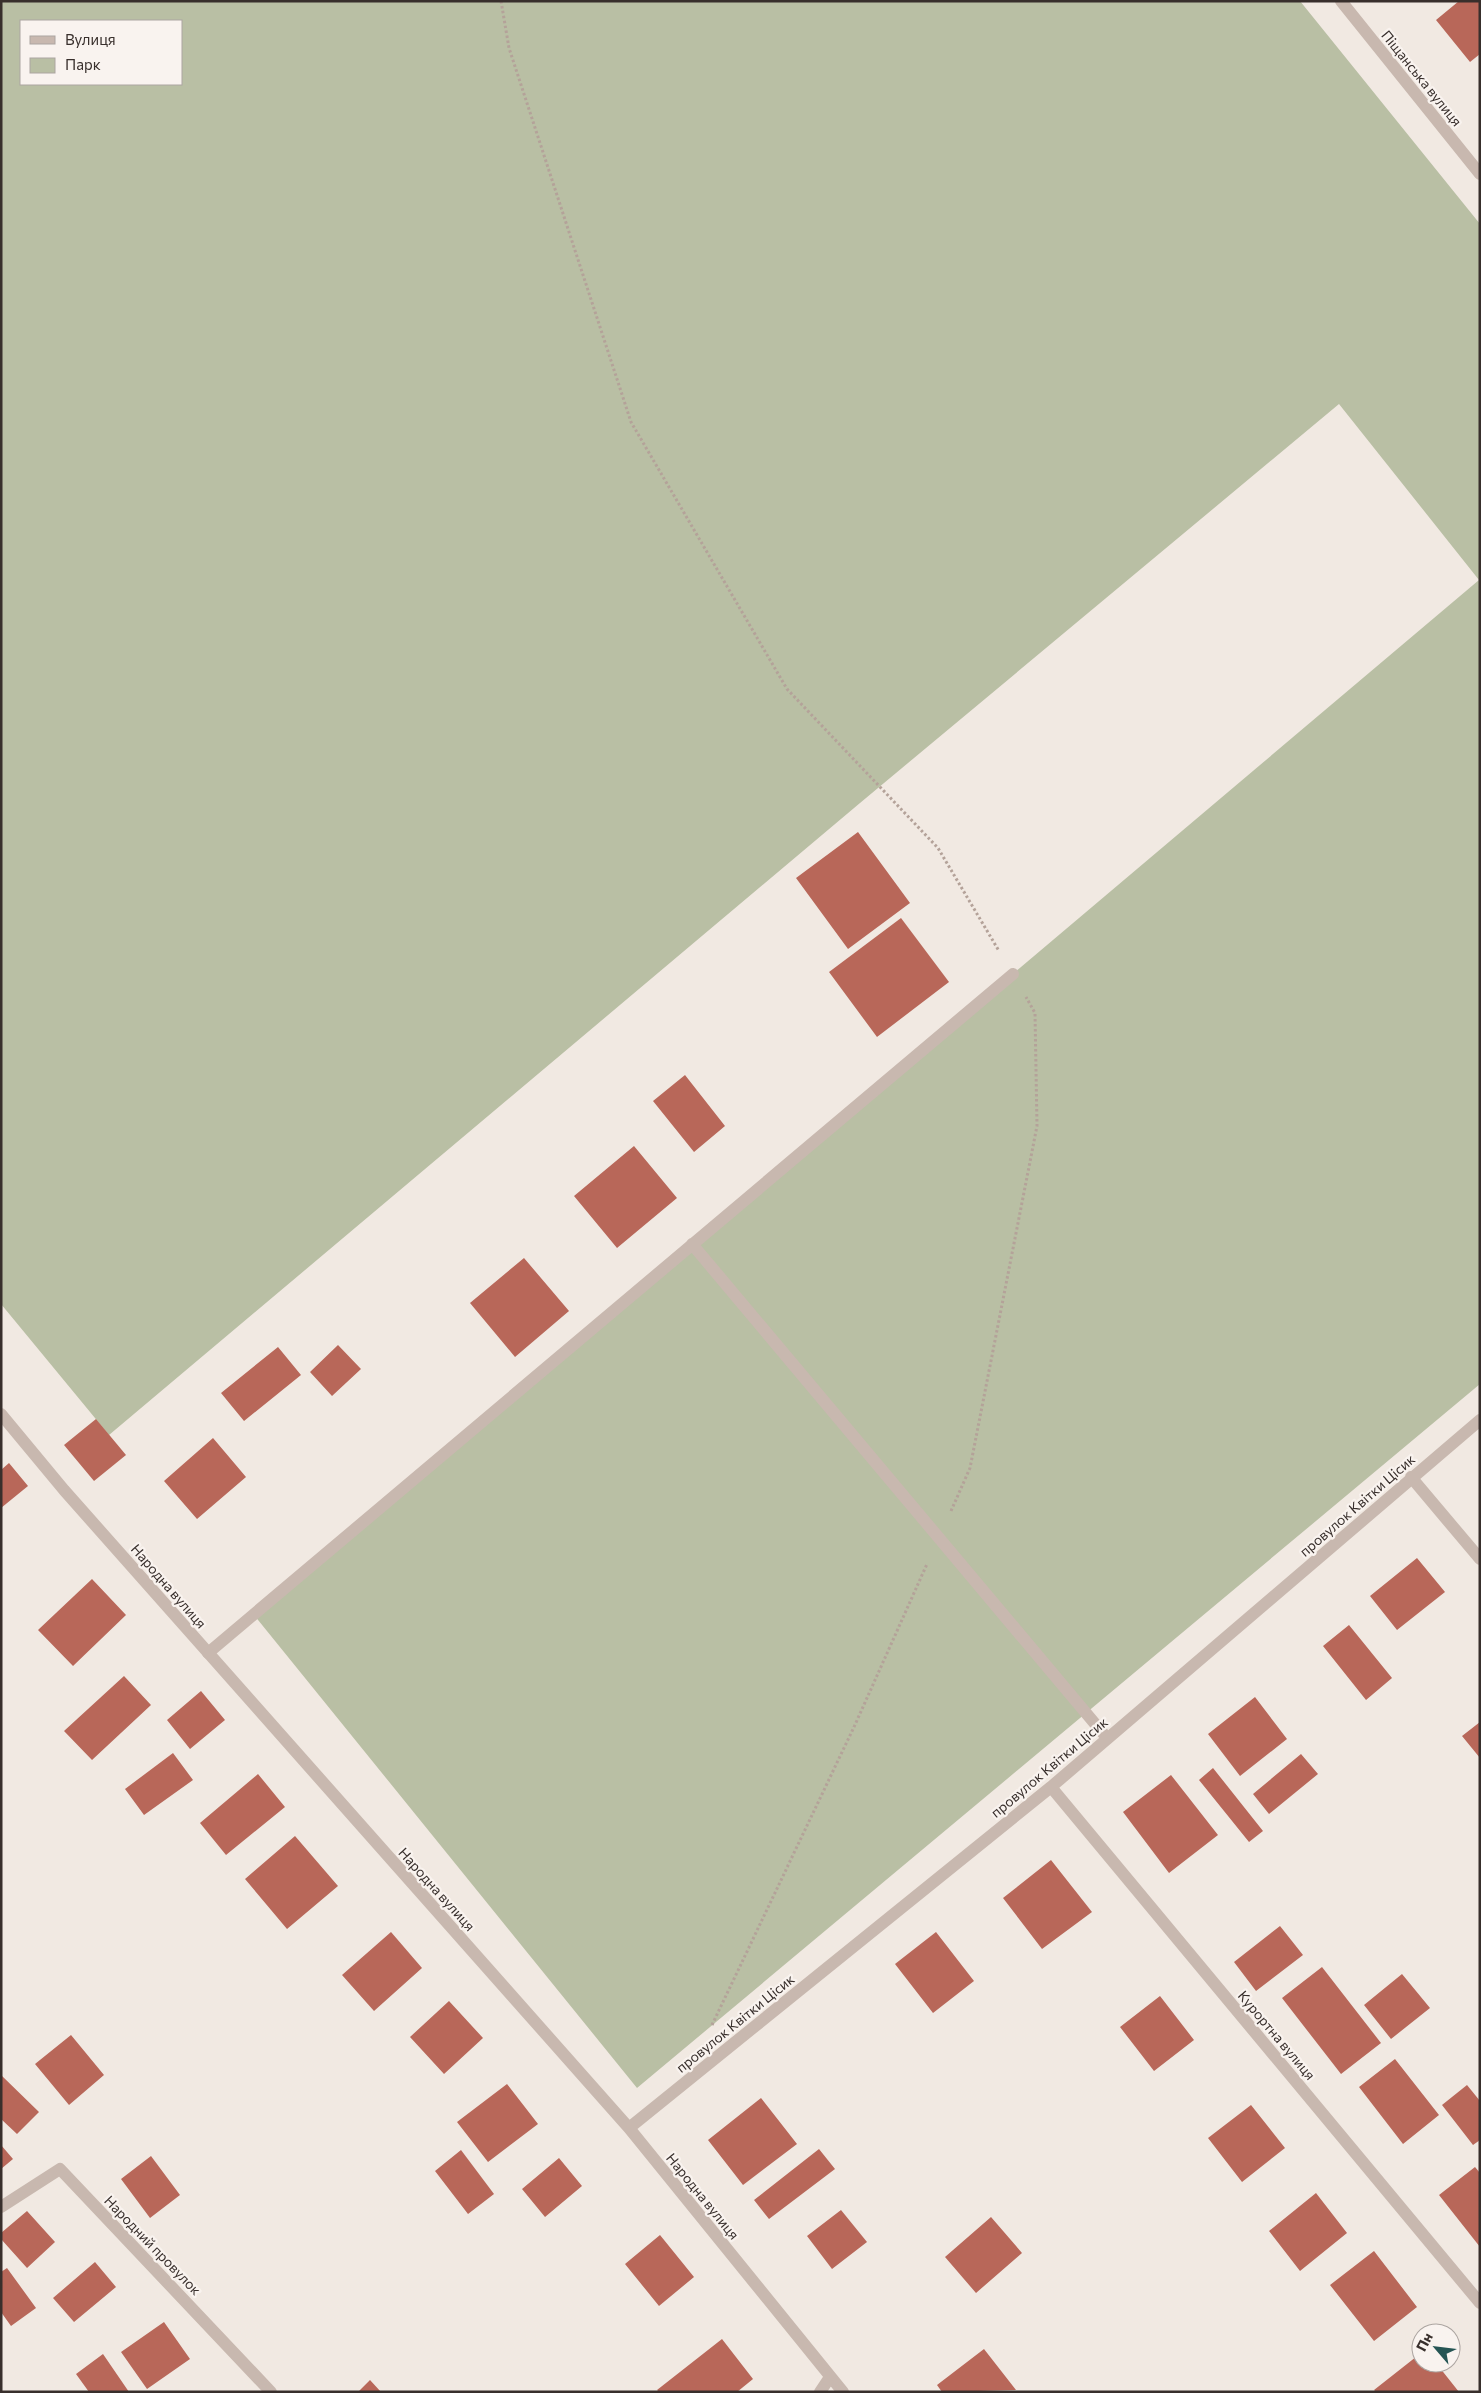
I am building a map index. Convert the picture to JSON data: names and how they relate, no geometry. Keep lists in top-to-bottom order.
{
  "streets": {
    "street": [
      "Піщанська вулиця",
      "провулок Квітки Цісик",
      "Народна вулиця",
      "Курортна вулиця",
      "Народний провулок"
    ]
  },
  "crossings": [
    ["провулок Квітки Цісик", "Народна вулиця"],
    ["провулок Квітки Цісик", "Курортна вулиця"]
  ],
  "legend": ["Вулиця", "Парк"],
  "north": "top left"
}
